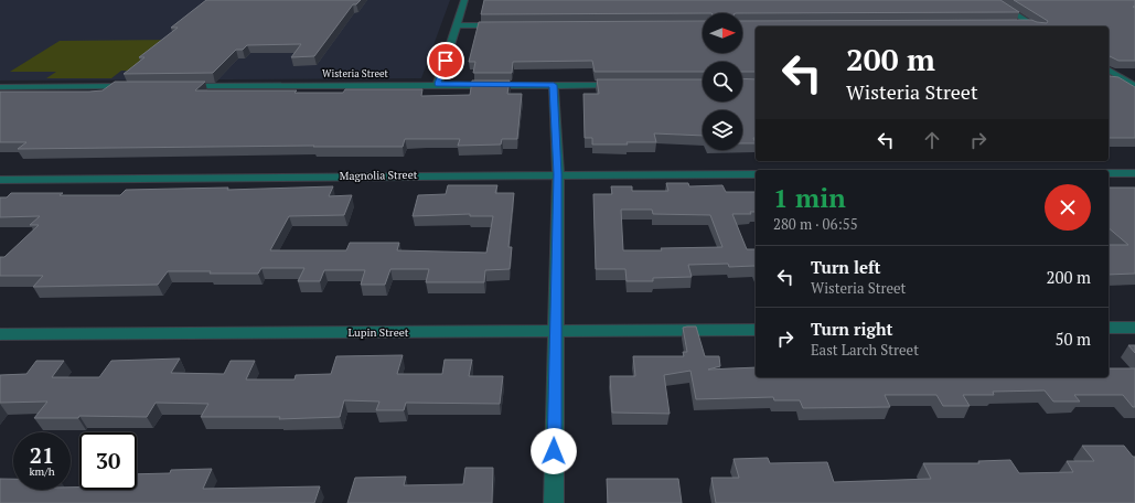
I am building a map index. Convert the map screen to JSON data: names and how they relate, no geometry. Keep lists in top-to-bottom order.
{
  "streets": {
    "street": ["Wisteria Street", "Magnolia Street", "Lupin Street"]
  },
  "north": "right",
  "page": {
    "turn": ["200 m", "Wisteria Street"],
    "heading": ["1 min", "280 m · 06:55"],
    "list": [
      {
        "name": "Turn left",
        "note": "Wisteria Street",
        "value": "200 m"
      },
      {
        "name": "Turn right",
        "note": "East Larch Street",
        "value": "50 m"
      }
    ],
    "speed": "21 km/h",
    "limit": "30"
  }
}
